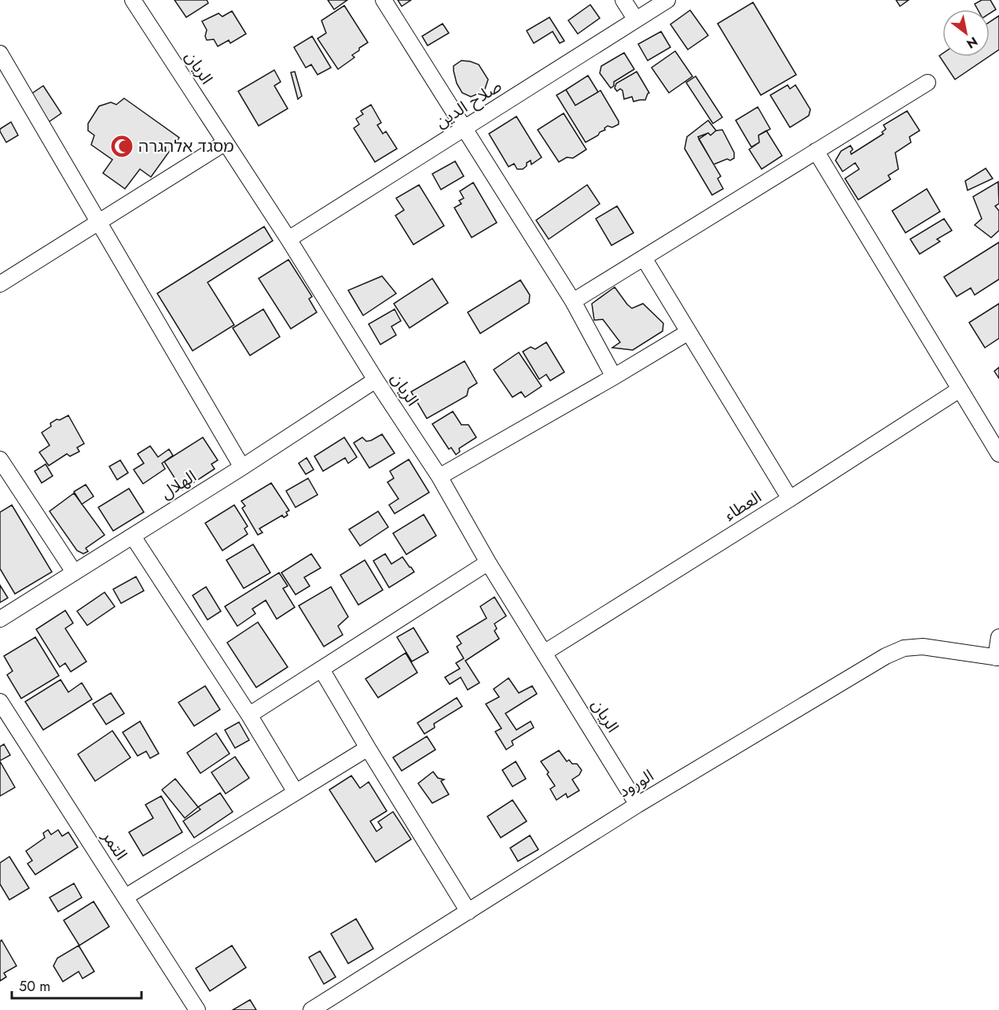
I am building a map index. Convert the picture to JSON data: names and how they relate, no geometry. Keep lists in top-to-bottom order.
{
  "streets": {
    "street": [
      "الريان",
      "صلاح الدين",
      "الهلال",
      "العطاء",
      "الورود",
      "التمر"
    ]
  },
  "crossings": [
    ["الريان", "صلاح الدين"],
    ["الريان", "الهلال"],
    ["الريان", "العطاء"],
    ["الريان", "الورود"]
  ],
  "places": {
    "mosque": ["מסגד אלהגרה"]
  },
  "scale_bar": "50 m",
  "north": "bottom right"
}
